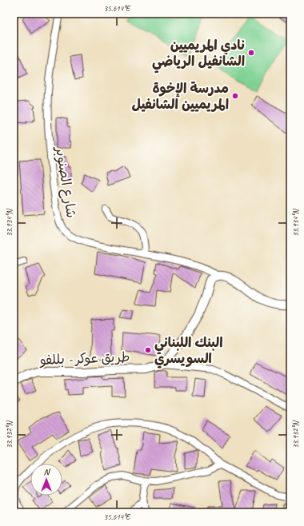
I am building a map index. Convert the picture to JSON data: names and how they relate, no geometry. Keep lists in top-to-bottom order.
{
  "streets": {
    "street": ["شارع الصنوبر", "طريق عوكر - بللفو"]
  },
  "places": ["نادي المريميين الشانفيل الرياضي", "مدرسة الإخوة المريميين الشانفيل", "البنك اللبناني السويسري"],
  "north": "top",
  "coordinates": ["35.614°E", "33.934°N", "33.932°N"]
}
